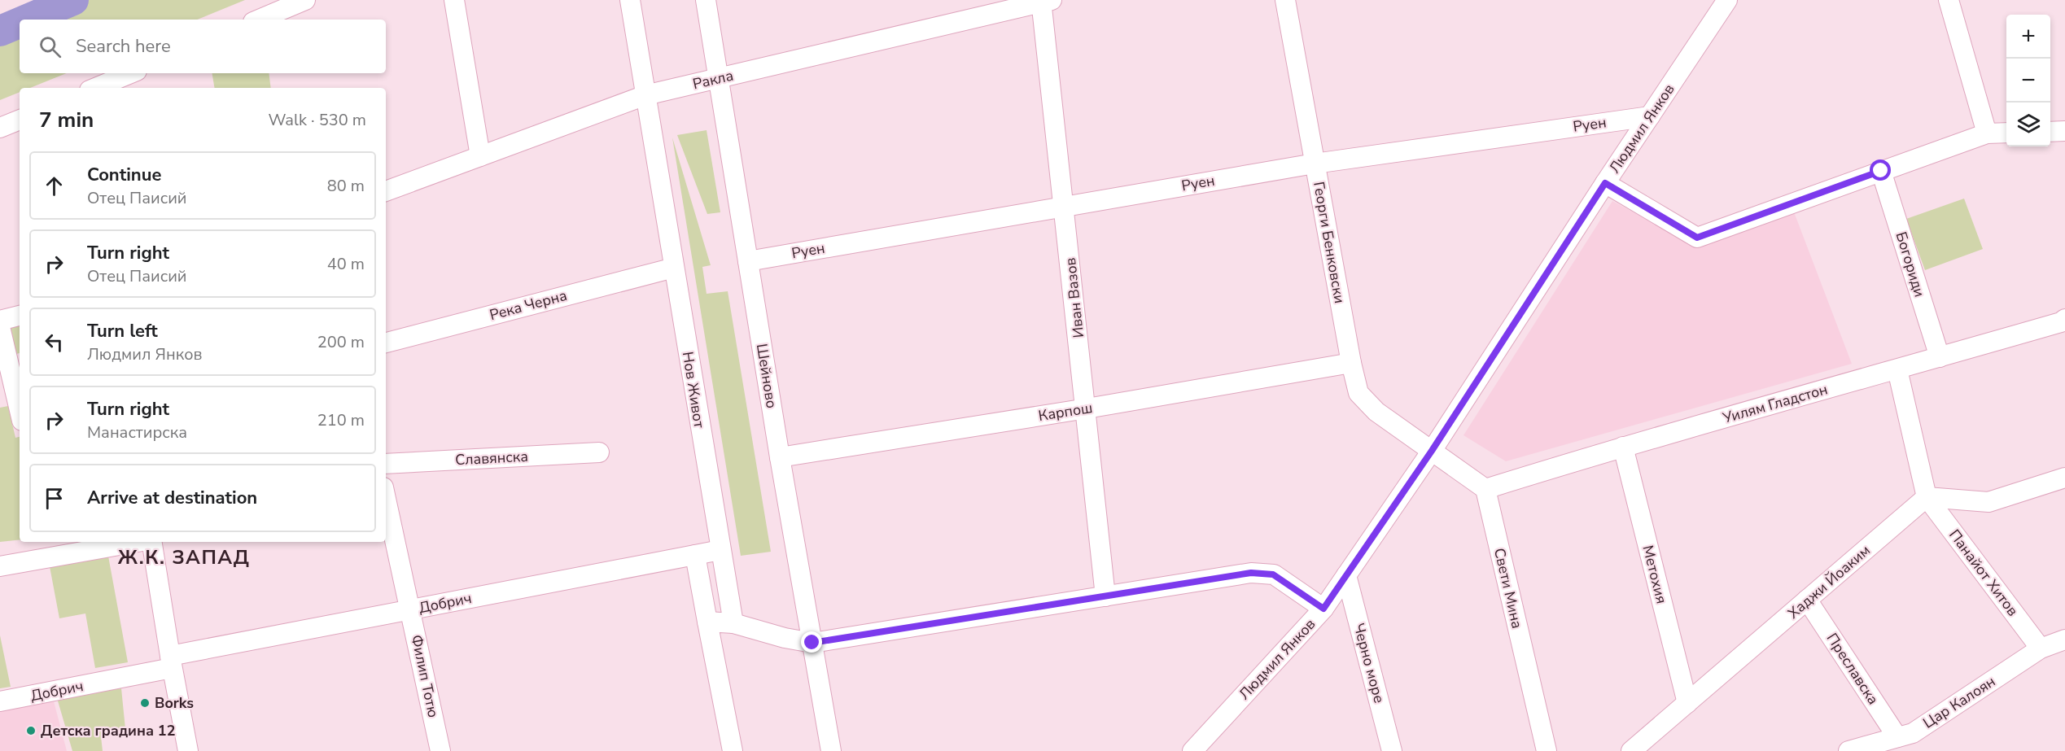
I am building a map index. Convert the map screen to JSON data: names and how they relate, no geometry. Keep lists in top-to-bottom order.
{
  "streets": {
    "street": [
      "Ракла",
      "Руен",
      "Людмил Янков",
      "Георги Бенковски",
      "Богориди",
      "Иван Вазов",
      "Река Черна",
      "Шейново",
      "Нов Живот",
      "Уилям Гладстон",
      "Карпош",
      "Славянска",
      "Панайот Хитов",
      "Метохия",
      "Хаджи Йоаким",
      "Свети Мина",
      "Добрич",
      "Черно море",
      "Преславска",
      "Филип Тотю",
      "Цар Калоян"
    ]
  },
  "crossings": [
    ["Ракла", "Иван Вазов"],
    ["Ракла", "Шейново"],
    ["Ракла", "Нов Живот"],
    ["Руен", "Людмил Янков"],
    ["Руен", "Георги Бенковски"],
    ["Руен", "Иван Вазов"],
    ["Руен", "Шейново"],
    ["Людмил Янков", "Георги Бенковски"],
    ["Людмил Янков", "Черно море"],
    ["Георги Бенковски", "Карпош"],
    ["Богориди", "Уилям Гладстон"],
    ["Иван Вазов", "Карпош"],
    ["Река Черна", "Нов Живот"],
    ["Шейново", "Карпош"],
    ["Нов Живот", "Добрич"],
    ["Уилям Гладстон", "Метохия"],
    ["Уилям Гладстон", "Свети Мина"],
    ["Панайот Хитов", "Хаджи Йоаким"],
    ["Панайот Хитов", "Цар Калоян"],
    ["Метохия", "Хаджи Йоаким"],
    ["Хаджи Йоаким", "Преславска"],
    ["Добрич", "Филип Тотю"],
    ["Преславска", "Цар Калоян"]
  ],
  "districts": ["Ж.К. ЗАПАД"],
  "places": ["Borks", "Детска градина 12"],
  "page": {
    "map_buttons": ["+", "−"],
    "search": "Search here",
    "heading": ["7 min", "Walk · 530 m"],
    "list": [
      ["Continue", "Отец Паисий", "80 m"],
      ["Turn right", "Отец Паисий", "40 m"],
      ["Turn left", "Людмил Янков", "200 m"],
      ["Turn right", "Манастирска", "210 m"],
      "Arrive at destination"
    ]
  }
}
